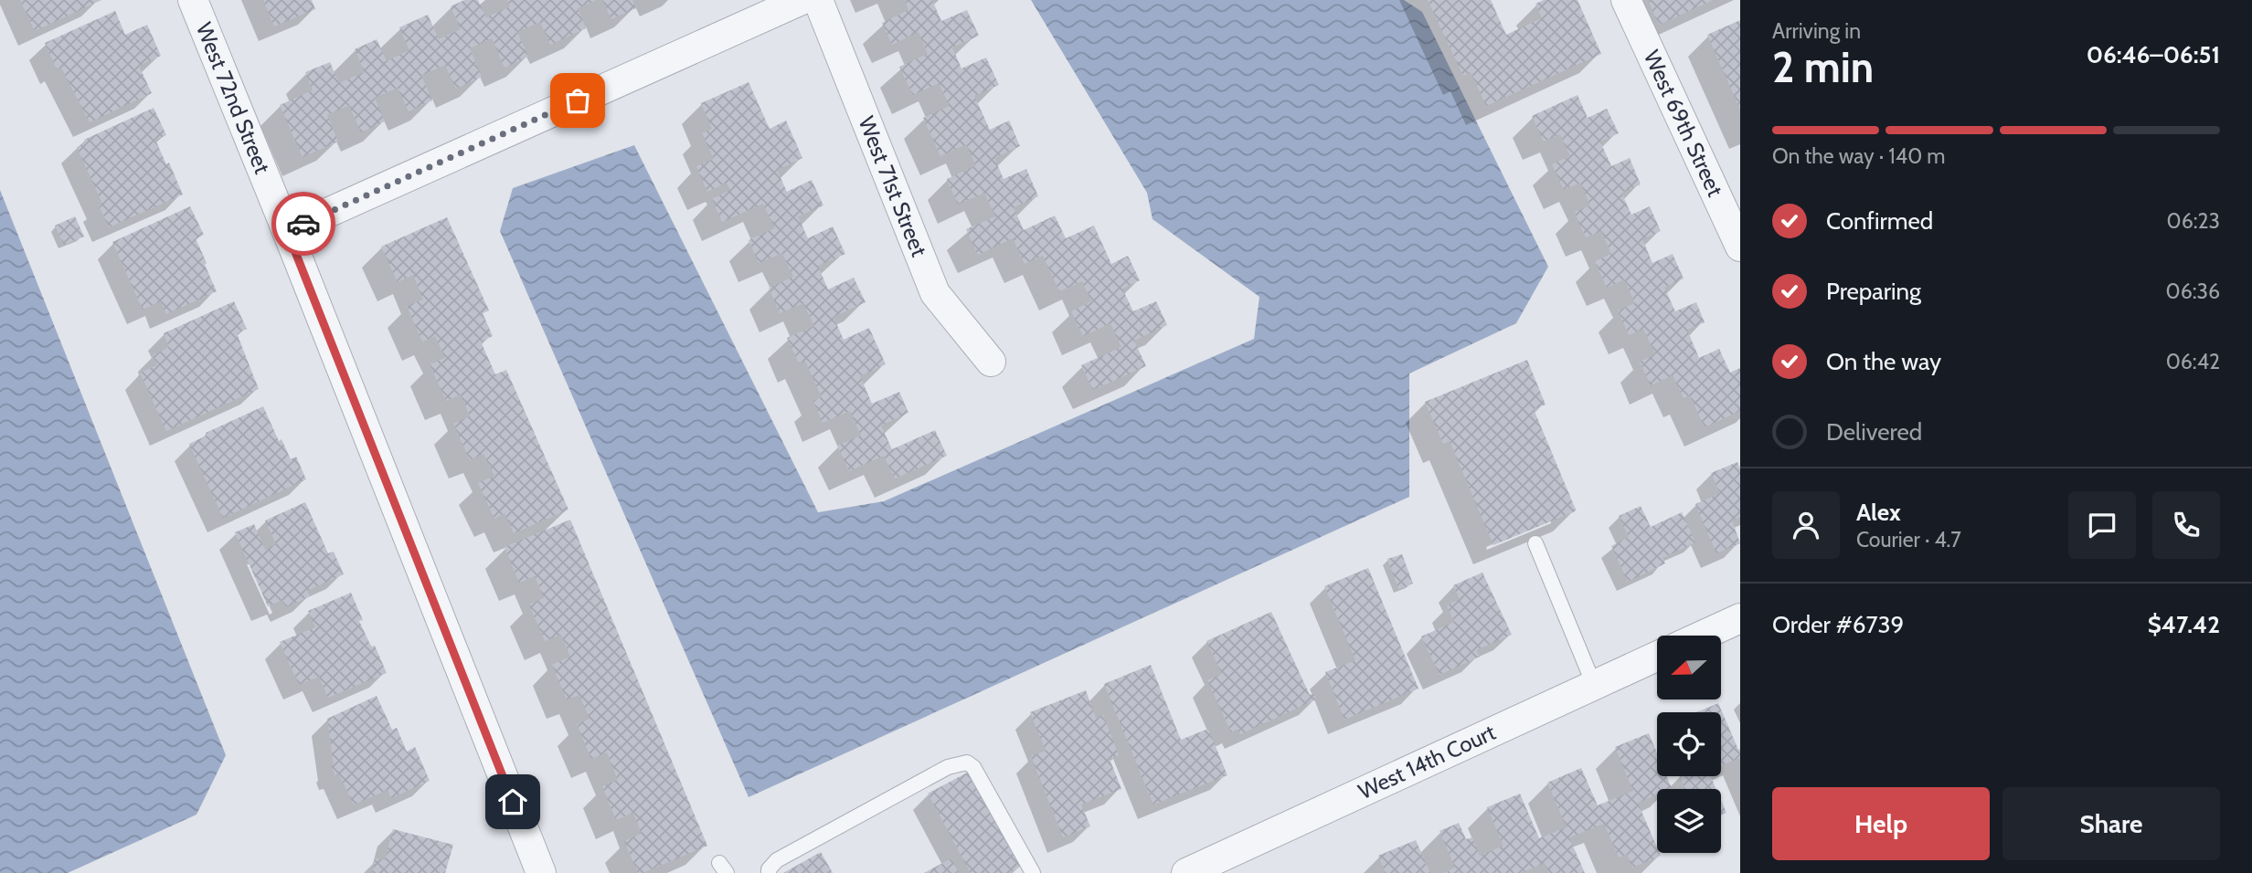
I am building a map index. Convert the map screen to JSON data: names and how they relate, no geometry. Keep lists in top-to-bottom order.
{
  "streets": {
    "street": [
      "West 72nd Street",
      "West 69th Street",
      "West 71st Street",
      "West 14th Court"
    ]
  },
  "north": "left",
  "page": {
    "heading": ["2 min", "Arriving in", "06:46–06:51"],
    "panel": [
      "Alex",
      "Courier · 4.7",
      "Order #6739",
      "$47.42"
    ],
    "bar": "On the way · 140 m",
    "list": [
      ["Confirmed", "06:23"],
      ["Preparing", "06:36"],
      ["On the way", "06:42"],
      "Delivered"
    ],
    "buttons": ["Help", "Share"]
  }
}
